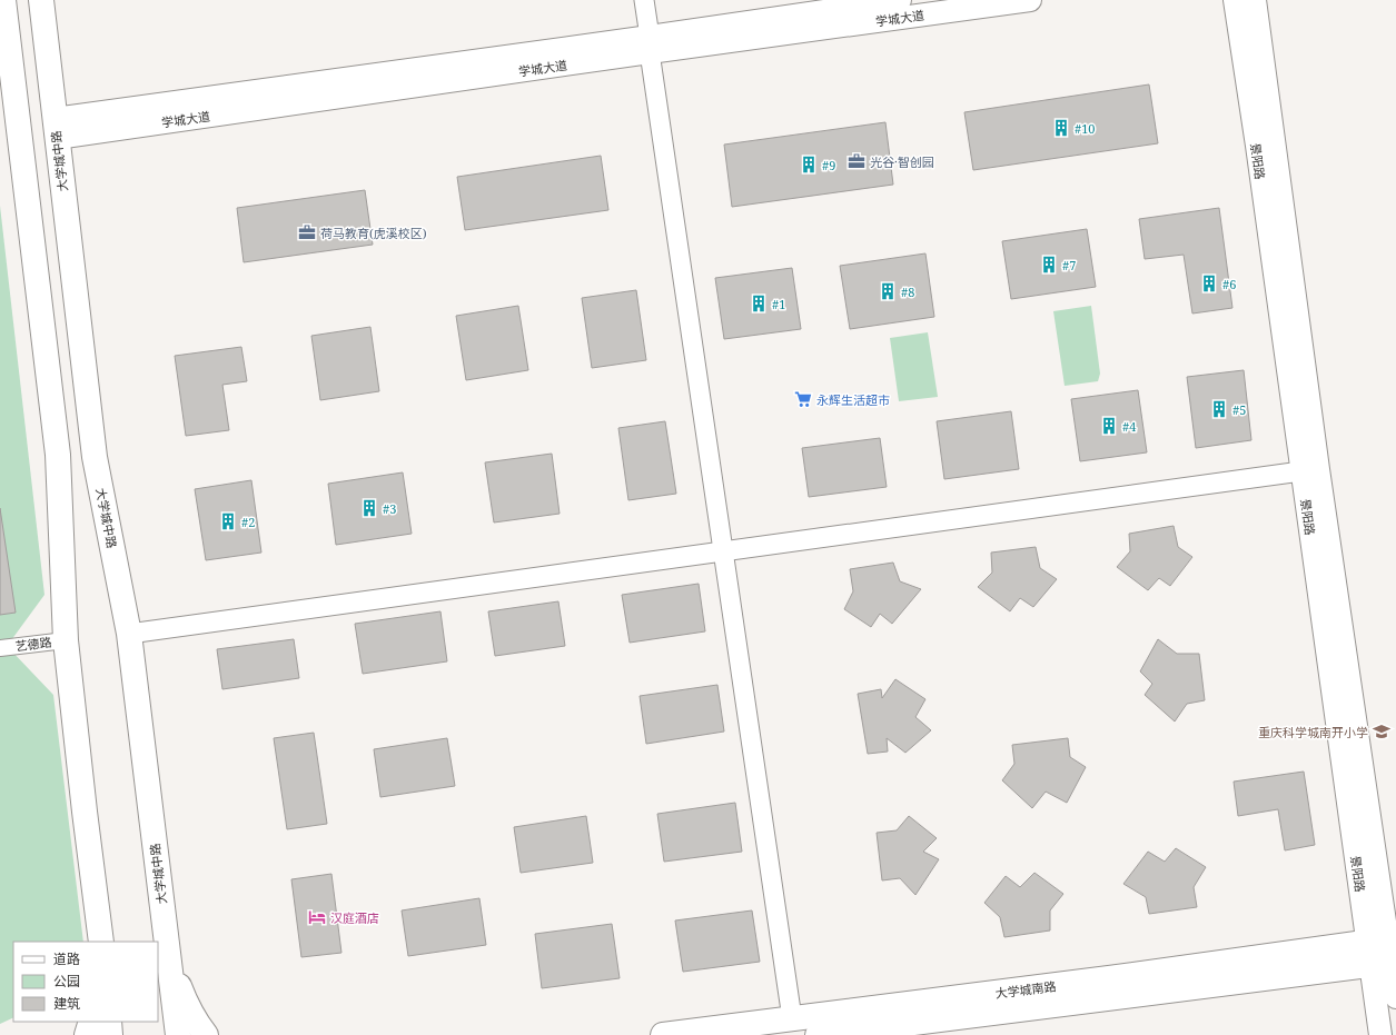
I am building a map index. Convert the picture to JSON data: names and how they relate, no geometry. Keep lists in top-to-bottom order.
{
  "streets": {
    "main road": [
      "学城大道",
      "大学城中路",
      "景阳路",
      "大学城南路"
    ],
    "street": ["艺德路"]
  },
  "crossings": [
    ["学城大道", "大学城中路"],
    ["景阳路", "大学城南路"]
  ],
  "places": {
    "building": [
      "#10",
      "#9",
      "#7",
      "#6",
      "#8",
      "#1",
      "#5",
      "#4",
      "#3",
      "#2"
    ],
    "office": ["光谷·智创园", "荷马教育(虎溪校区)"],
    "supermarket": ["永辉生活超市"],
    "school or university": ["重庆科学城南开小学"],
    "hotel": ["汉庭酒店"]
  },
  "legend": ["道路", "公园", "建筑"]
}
